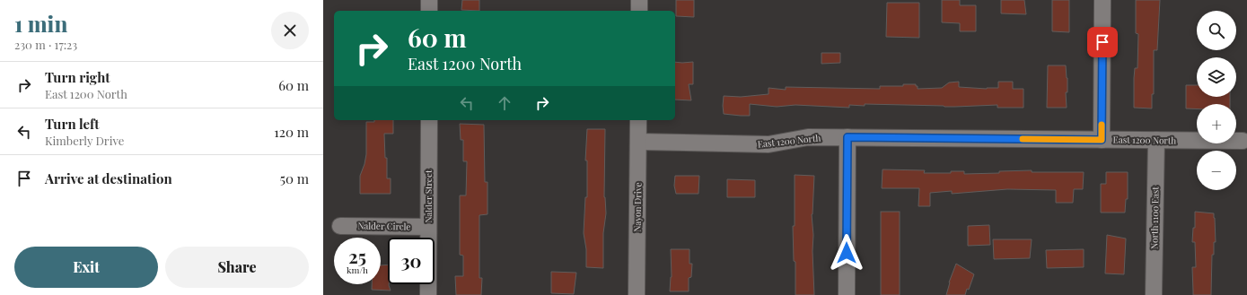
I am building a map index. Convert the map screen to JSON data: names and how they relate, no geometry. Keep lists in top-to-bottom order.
{
  "streets": {
    "street": [
      "East 1200 North",
      "Nalder Street",
      "Nayon Drive",
      "North 1100 East",
      "Nalder Circle"
    ]
  },
  "crossings": [
    ["East 1200 North", "Nayon Drive"],
    ["East 1200 North", "North 1100 East"],
    ["Nalder Street", "Nalder Circle"]
  ],
  "page": {
    "heading": ["1 min", "230 m · 17:23"],
    "map_buttons": ["+", "−"],
    "turn": ["60 m", "East 1200 North"],
    "list": [
      {
        "name": "Turn right",
        "note": "East 1200 North",
        "value": "60 m"
      },
      {
        "name": "Turn left",
        "note": "Kimberly Drive",
        "value": "120 m"
      },
      {
        "name": "Arrive at destination",
        "value": "50 m"
      }
    ],
    "speed": "25 km/h",
    "limit": "30",
    "buttons": ["Exit", "Share"]
  }
}
